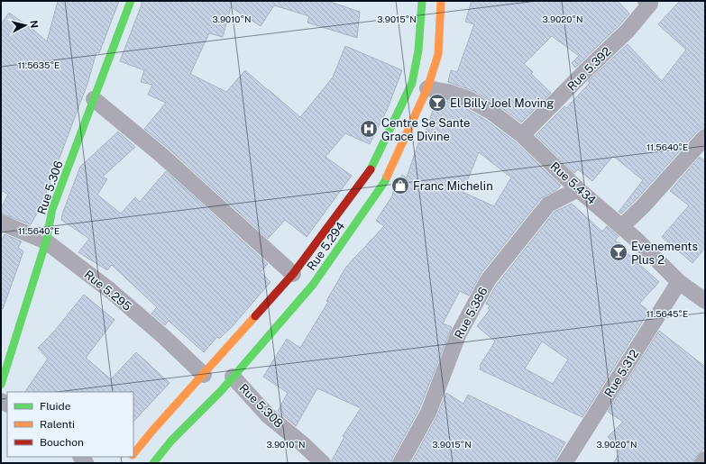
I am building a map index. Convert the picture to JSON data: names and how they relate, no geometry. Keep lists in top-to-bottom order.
{
  "streets": {
    "main road": ["Rue 5.306", "Rue 5.294"],
    "street": [
      "Rue 5.392",
      "Rue 5.434",
      "Rue 5.295",
      "Rue 5.386",
      "Rue 5.312",
      "Rue 5.308"
    ]
  },
  "crossings": [
    ["Rue 5.392", "Rue 5.434"],
    ["Rue 5.434", "Rue 5.294"],
    ["Rue 5.434", "Rue 5.386"],
    ["Rue 5.434", "Rue 5.312"],
    ["Rue 5.306", "Rue 5.295"],
    ["Rue 5.294", "Rue 5.295"],
    ["Rue 5.294", "Rue 5.308"]
  ],
  "places": {
    "bar": ["El Billy Joel Moving", "Evenements Plus 2"],
    "hospital": ["Centre Se Sante Grace Divine"],
    "shop": ["Franc Michelin"]
  },
  "legend": ["Fluide", "Ralenti", "Bouchon"],
  "north": "right",
  "coordinates": [
    "3.9010°N",
    "3.9015°N",
    "3.9020°N",
    "11.5635°E",
    "11.5640°E",
    "11.5645°E"
  ]
}
